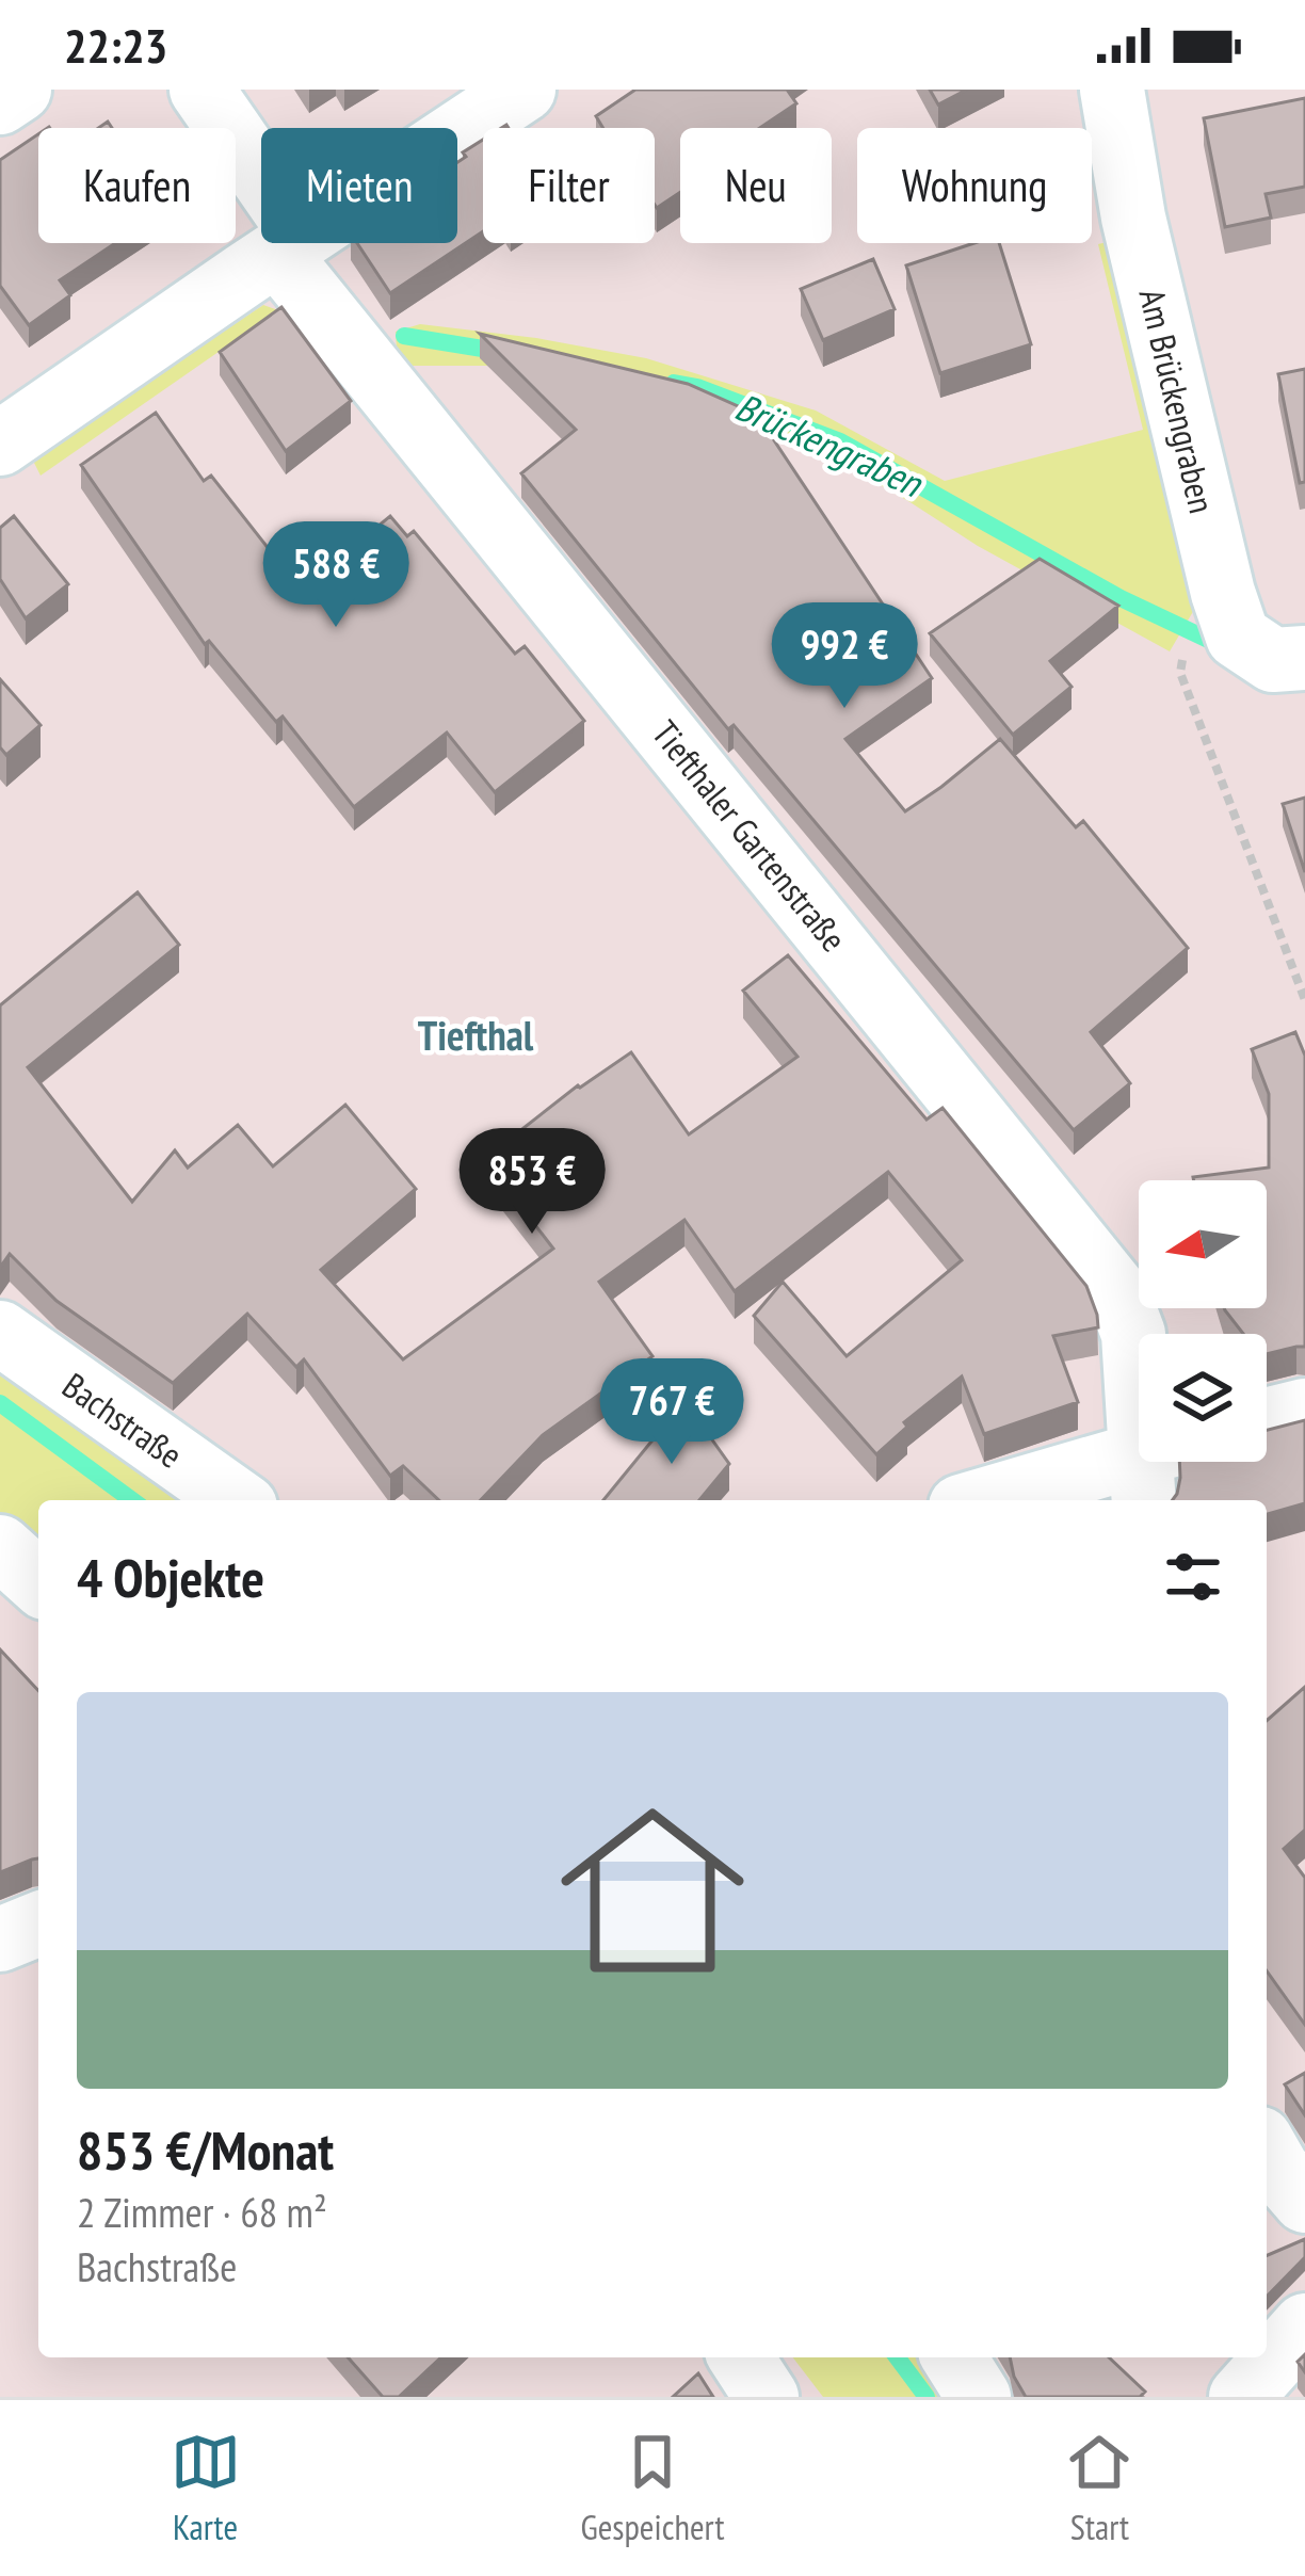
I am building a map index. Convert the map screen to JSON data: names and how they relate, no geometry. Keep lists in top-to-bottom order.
{
  "streets": {
    "street": ["Am Brückengraben", "Tiefthaler Gartenstraße", "Bachstraße"]
  },
  "districts": ["Tiefthal"],
  "water": ["Brückengraben"],
  "north": "left",
  "page": {
    "status": "22:23",
    "chip": [
      "Kaufen",
      "Mieten",
      "Filter",
      "Neu",
      "Wohnung"
    ],
    "price": [
      "588 €",
      "992 €",
      "853 €",
      "767 €"
    ],
    "heading": "4 Objekte",
    "list": [
      {
        "name": "853 €/Monat",
        "note": "2 Zimmer · 68 m² · Bachstraße"
      }
    ],
    "tabs": ["Karte", "Gespeichert", "Start"]
  }
}
